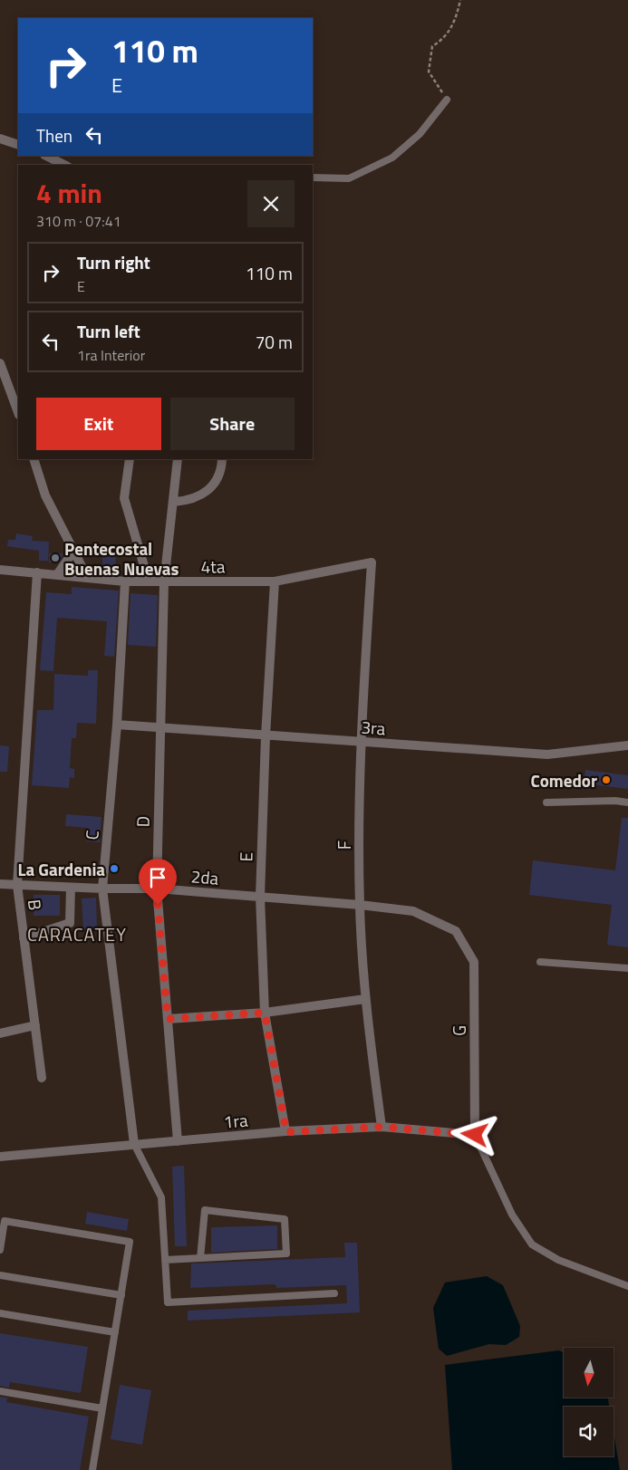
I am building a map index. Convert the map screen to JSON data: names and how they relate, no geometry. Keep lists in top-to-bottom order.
{
  "streets": {
    "street": [
      "4ta",
      "3ra",
      "D",
      "C",
      "F",
      "E",
      "2da",
      "B",
      "G",
      "1ra"
    ]
  },
  "crossings": [
    ["4ta", "D"],
    ["4ta", "C"],
    ["4ta", "F"],
    ["4ta", "E"],
    ["4ta", "B"],
    ["3ra", "D"],
    ["3ra", "C"],
    ["3ra", "F"],
    ["3ra", "E"],
    ["D", "2da"],
    ["D", "1ra"],
    ["C", "2da"],
    ["C", "1ra"],
    ["F", "2da"],
    ["F", "1ra"],
    ["E", "2da"],
    ["E", "1ra"],
    ["2da", "B"],
    ["2da", "G"],
    ["G", "1ra"]
  ],
  "districts": ["CARACATEY"],
  "places": ["Pentecostal Buenas Nuevas", "Comedor", "La Gardenia"],
  "north": "bottom",
  "page": {
    "turn": ["110 m", "E"],
    "then": "Then",
    "heading": ["4 min", "310 m · 07:41"],
    "list": [
      {
        "name": "Turn right",
        "note": "E",
        "value": "110 m"
      },
      {
        "name": "Turn left",
        "note": "1ra Interior",
        "value": "70 m"
      }
    ],
    "buttons": ["Exit", "Share"]
  }
}
